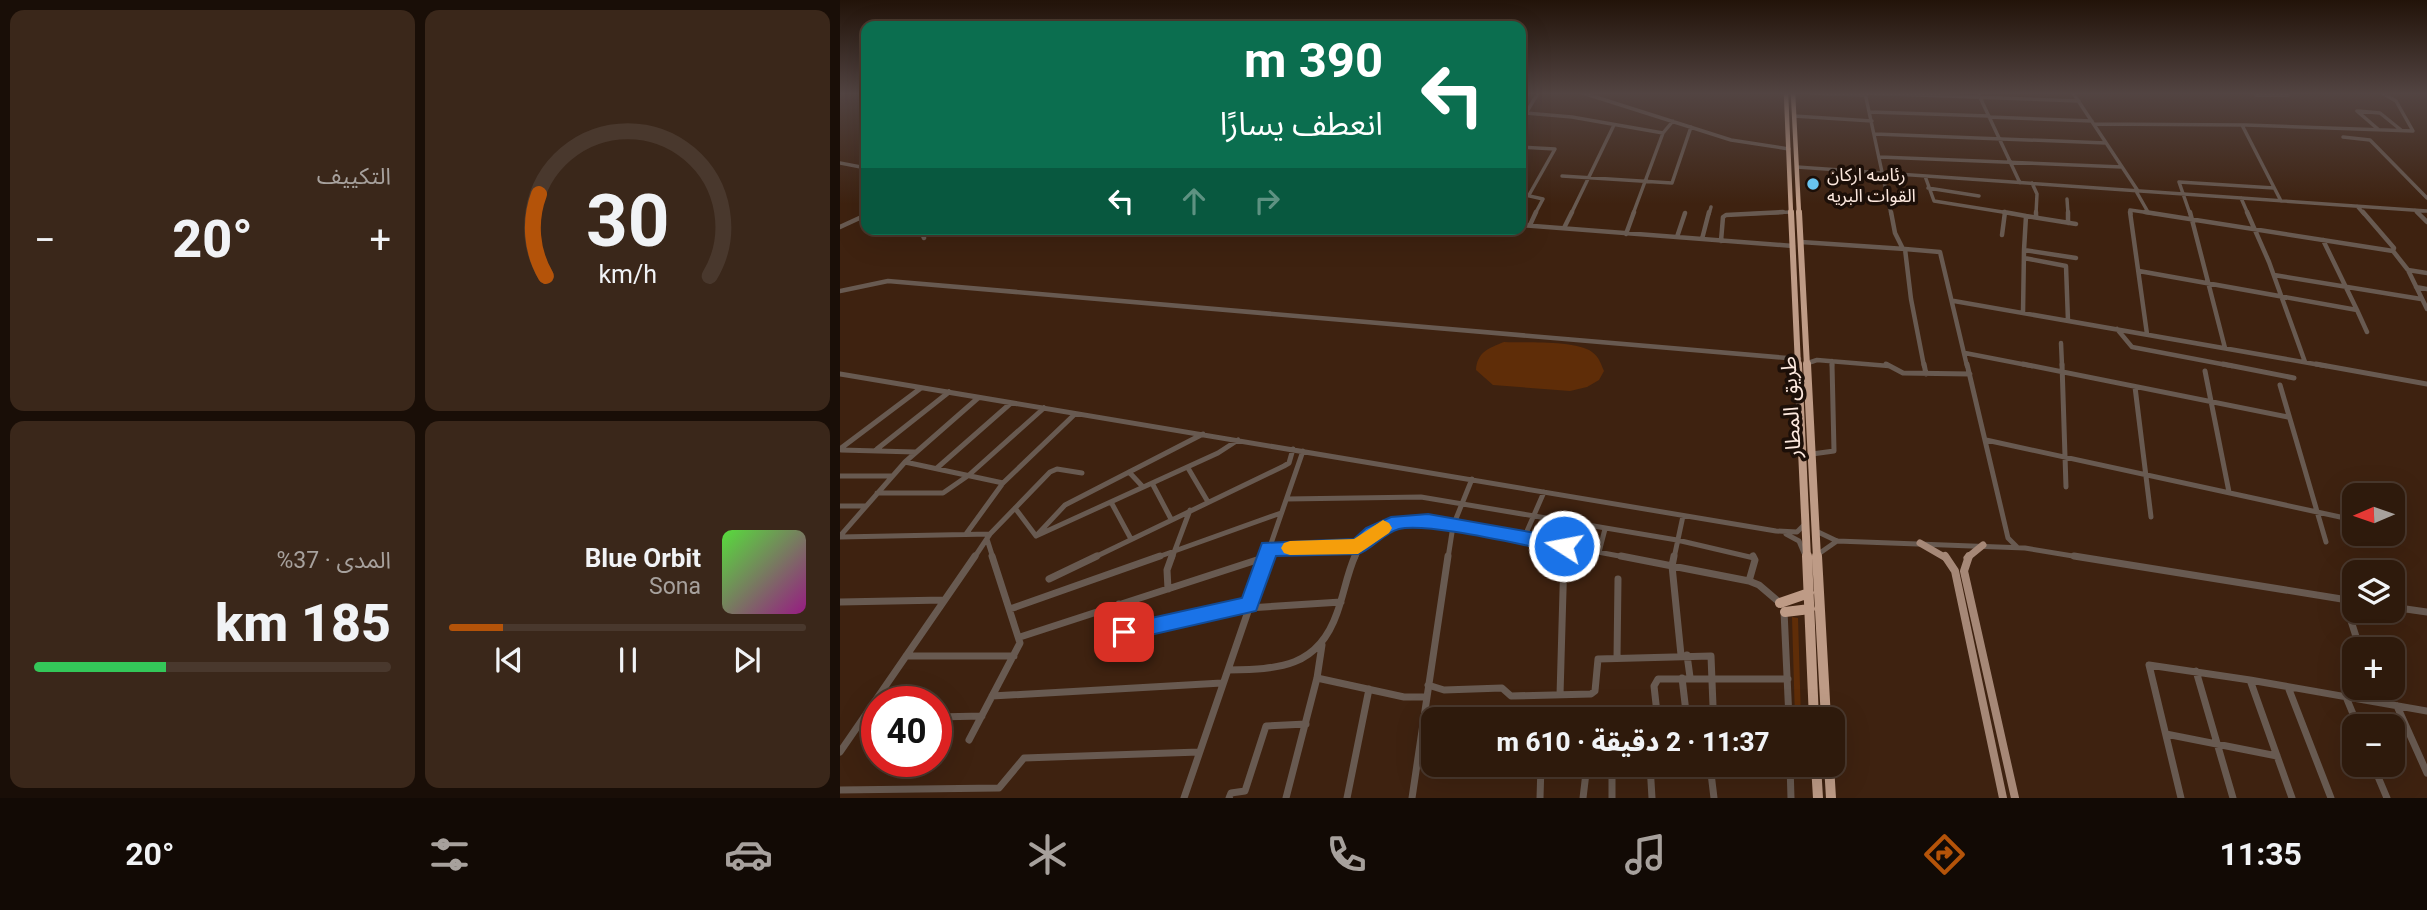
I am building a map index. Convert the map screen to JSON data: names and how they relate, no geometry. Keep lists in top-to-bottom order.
{
  "streets": {
    "highway": ["طريق المطار"]
  },
  "places": ["رئاسه اركان القوات البريه"],
  "north": "left",
  "page": {
    "tile": [
      "التكييف",
      ["المدى · 37%", "185 km"]
    ],
    "turn": ["390 m", "انعطف يسارًا"],
    "heat": ["−", "20°", "+"],
    "map_buttons": ["+", "−"],
    "song": ["Blue Orbit", "Sona"],
    "limit": "40",
    "trip": "11:37 · 2 دقيقة · 610 m",
    "tabs": ["11:35", "20°"],
    "gauge": ["30", "km/h"]
  }
}
